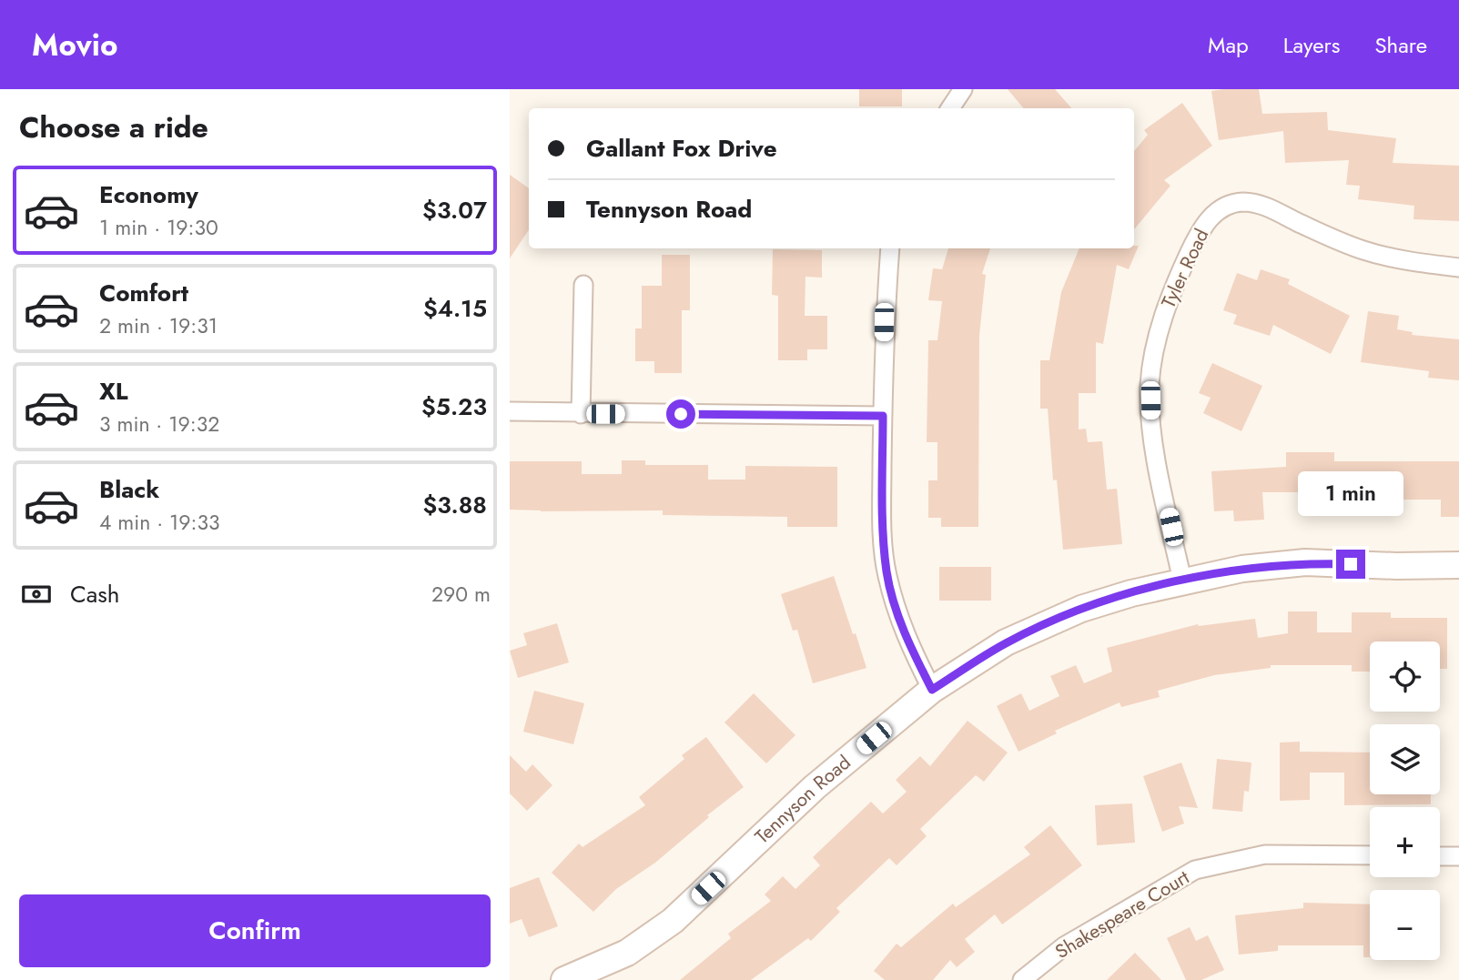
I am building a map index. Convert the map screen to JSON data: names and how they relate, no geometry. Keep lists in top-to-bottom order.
{
  "streets": {
    "street": ["Tyler Road", "Tennyson Road", "Shakespeare Court"]
  },
  "crossings": [
    ["Tyler Road", "Tennyson Road"]
  ],
  "page": {
    "header": "Movio",
    "nav": ["Map", "Layers", "Share"],
    "heading": "Choose a ride",
    "banner": ["Gallant Fox Drive", "Tennyson Road"],
    "list": [
      {
        "name": "Economy",
        "note": "1 min · 19:30",
        "value": "$3.07"
      },
      {
        "name": "Comfort",
        "note": "2 min · 19:31",
        "value": "$4.15"
      },
      {
        "name": "XL",
        "note": "3 min · 19:32",
        "value": "$5.23"
      },
      {
        "name": "Black",
        "note": "4 min · 19:33",
        "value": "$3.88"
      }
    ],
    "bubble": "1 min",
    "pay": ["Cash", "290 m"],
    "map_buttons": ["+", "−"],
    "buttons": "Confirm"
  }
}
